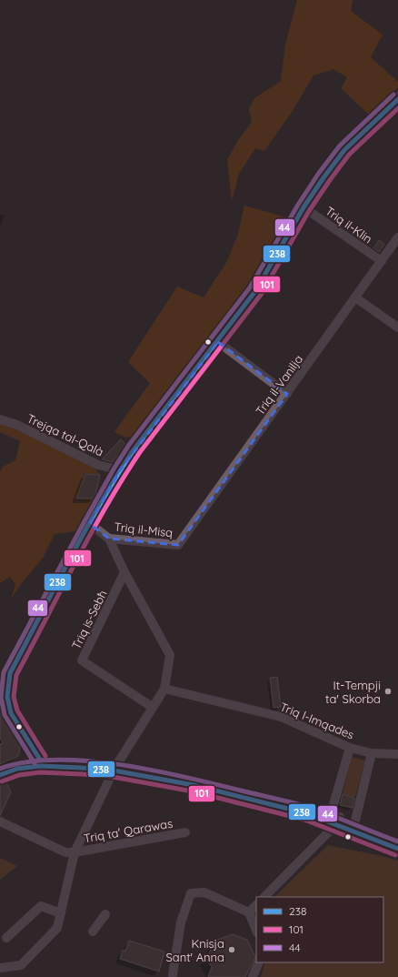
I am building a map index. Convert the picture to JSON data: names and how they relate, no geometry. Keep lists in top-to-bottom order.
{
  "streets": {
    "street": [
      "Triq il-Klin",
      "Triq il-Vanilja",
      "Trejqa tal-Qalà",
      "Triq il-Misq",
      "Triq is-Sebħ",
      "Triq l-Imqades",
      "Triq ta' Qarawas"
    ]
  },
  "crossings": [
    ["Triq il-Klin", "Triq il-Vanilja"],
    ["Triq il-Vanilja", "Triq il-Misq"]
  ],
  "places": ["It-Tempji ta' Skorba", "Knisja Sant' Anna"],
  "lines": ["transit line 44", "transit line 238", "transit line 101"],
  "legend": ["238", "101", "44"]
}
